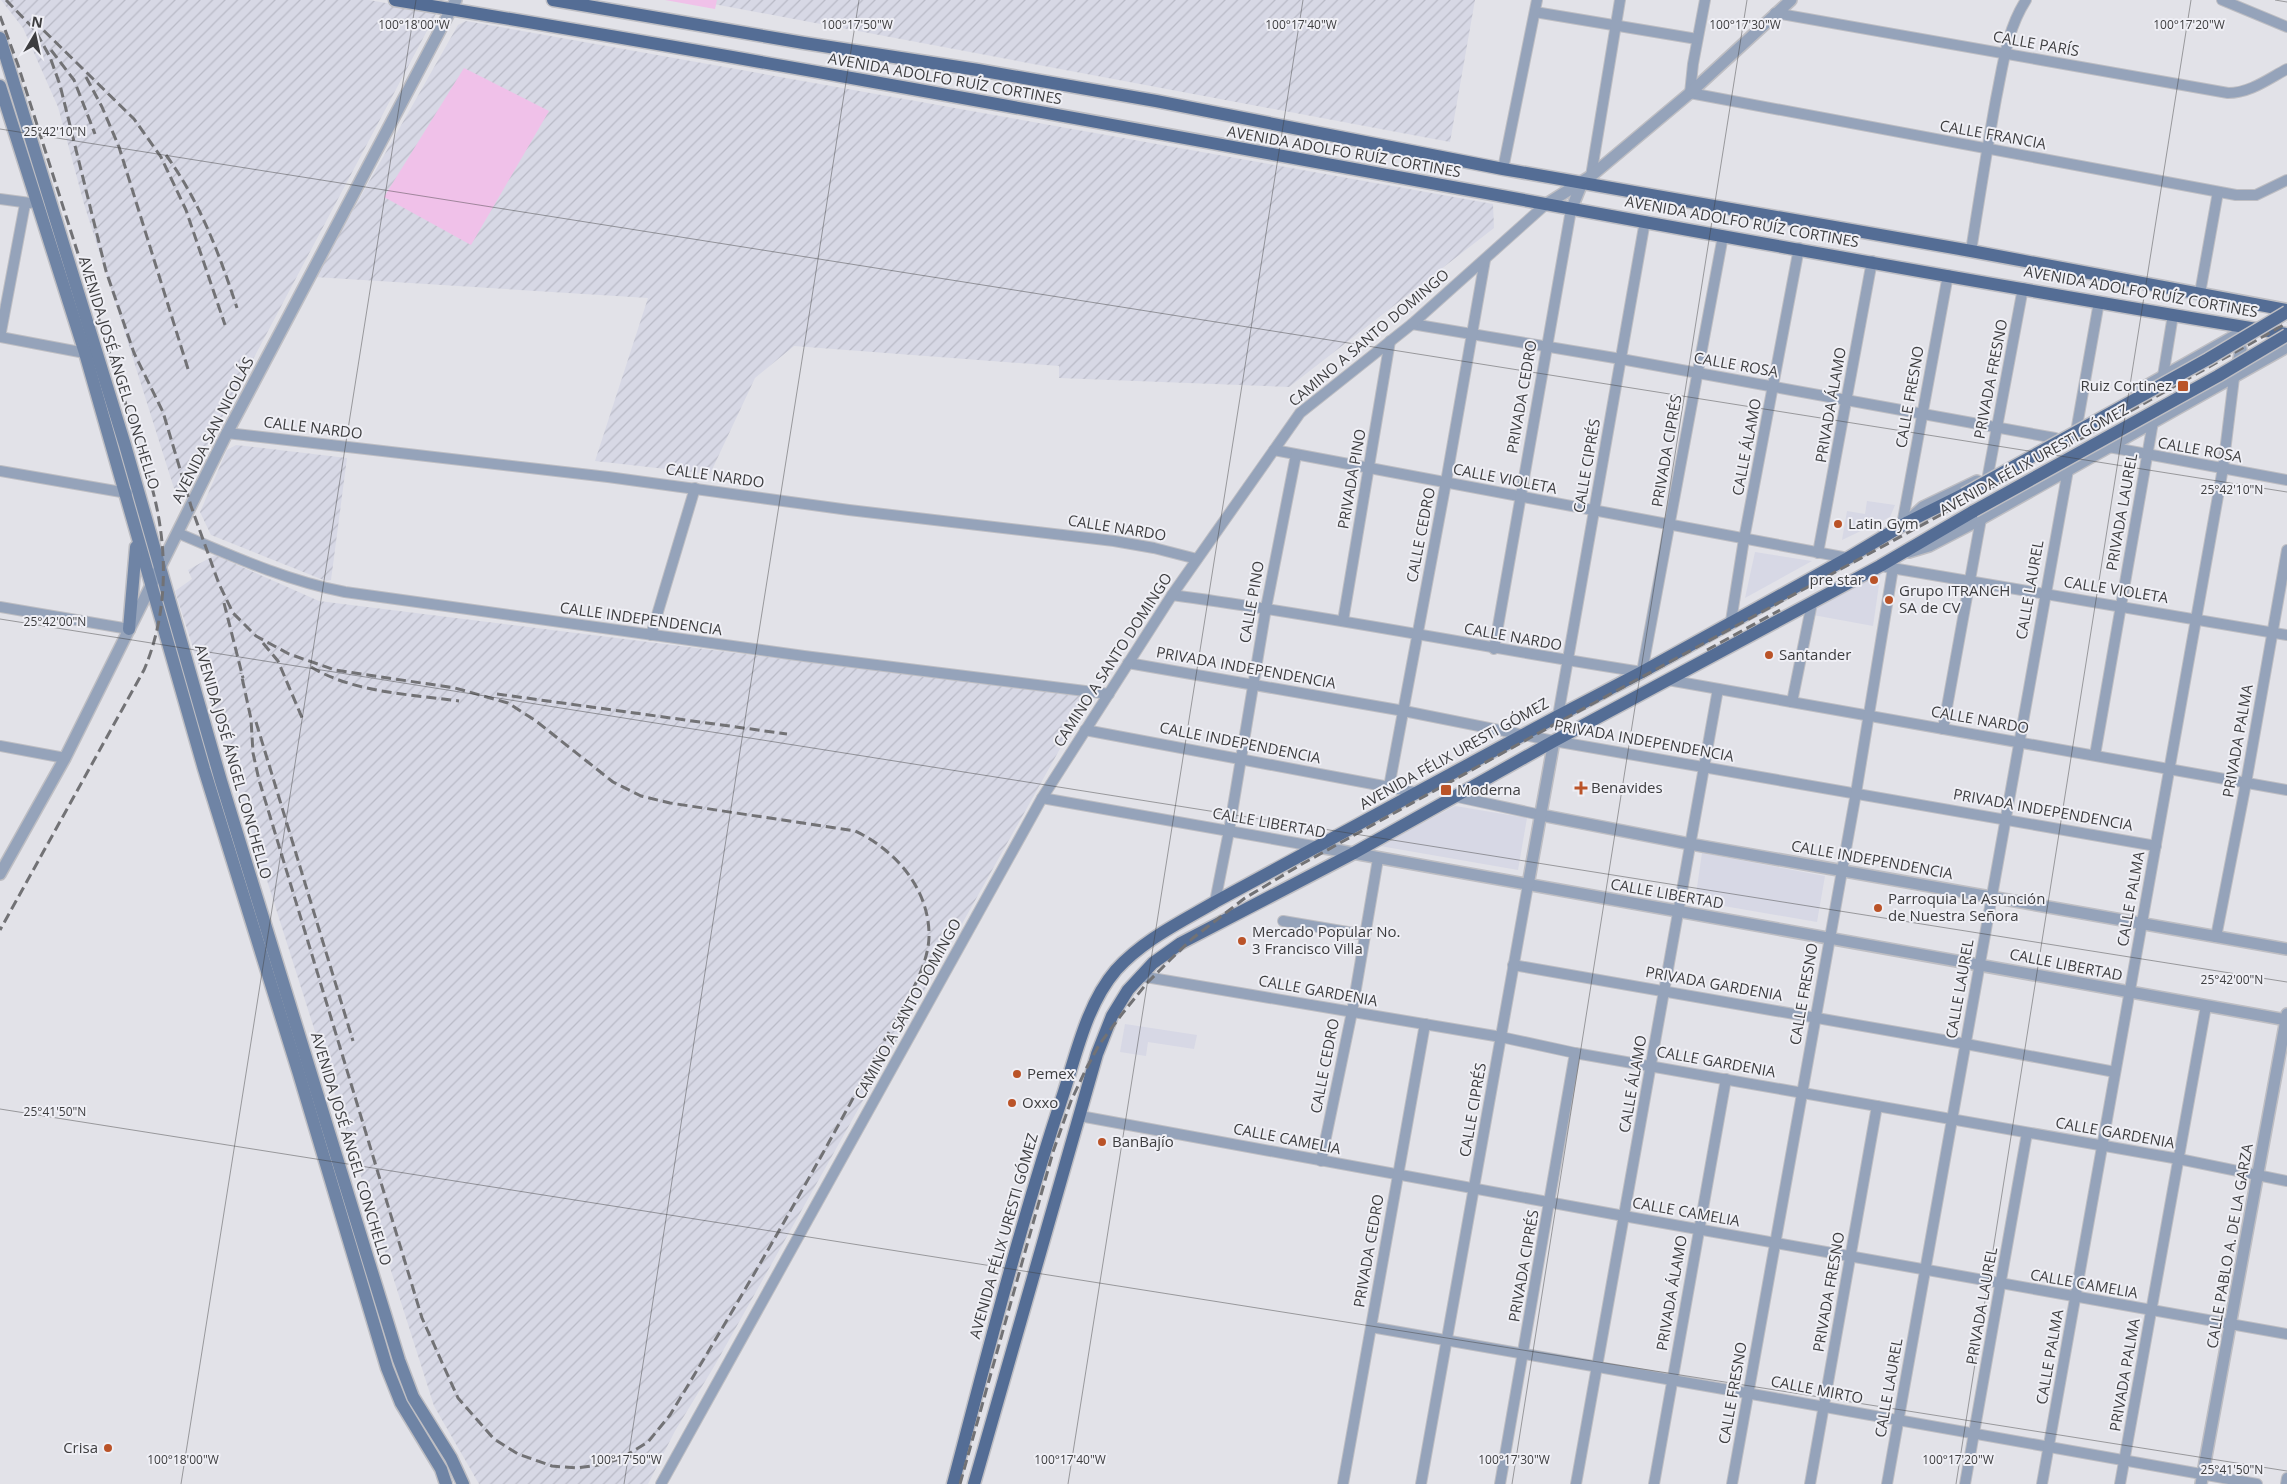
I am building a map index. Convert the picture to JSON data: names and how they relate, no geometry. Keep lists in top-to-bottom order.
{
  "streets": {
    "main road": ["AVENIDA ADOLFO RUÍZ CORTINES", "AVENIDA JOSÉ ÁNGEL CONCHELLO", "AVENIDA FÉLIX URESTI GÓMEZ"],
    "street": [
      "CALLE PARÍS",
      "CALLE FRANCIA",
      "CAMINO A SANTO DOMINGO",
      "CALLE ROSA",
      "PRIVADA FRESNO",
      "PRIVADA CEDRO",
      "CALLE FRESNO",
      "PRIVADA ÁLAMO",
      "CALLE NARDO",
      "AVENIDA SAN NICOLÁS",
      "CALLE ÁLAMO",
      "PRIVADA CIPRÉS",
      "CALLE CIPRÉS",
      "PRIVADA PINO",
      "CALLE VIOLETA",
      "PRIVADA LAUREL",
      "CALLE CEDRO",
      "CALLE LAUREL",
      "CALLE PINO",
      "CALLE INDEPENDENCIA",
      "PRIVADA INDEPENDENCIA",
      "PRIVADA PALMA",
      "CALLE LIBERTAD",
      "CALLE PALMA",
      "PRIVADA GARDENIA",
      "CALLE GARDENIA",
      "CALLE CAMELIA",
      "CALLE PABLO A. DE LA GARZA",
      "CALLE MIRTO"
    ]
  },
  "crossings": [
    ["AVENIDA ADOLFO RUÍZ CORTINES", "CAMINO A SANTO DOMINGO"],
    ["AVENIDA ADOLFO RUÍZ CORTINES", "PRIVADA FRESNO"],
    ["AVENIDA ADOLFO RUÍZ CORTINES", "PRIVADA CEDRO"],
    ["AVENIDA ADOLFO RUÍZ CORTINES", "CALLE FRESNO"],
    ["AVENIDA ADOLFO RUÍZ CORTINES", "PRIVADA ÁLAMO"],
    ["AVENIDA ADOLFO RUÍZ CORTINES", "AVENIDA SAN NICOLÁS"],
    ["AVENIDA ADOLFO RUÍZ CORTINES", "CALLE ÁLAMO"],
    ["AVENIDA ADOLFO RUÍZ CORTINES", "PRIVADA CIPRÉS"],
    ["AVENIDA ADOLFO RUÍZ CORTINES", "AVENIDA FÉLIX URESTI GÓMEZ"],
    ["AVENIDA ADOLFO RUÍZ CORTINES", "CALLE CIPRÉS"],
    ["CAMINO A SANTO DOMINGO", "CALLE ROSA"],
    ["CAMINO A SANTO DOMINGO", "CALLE NARDO"],
    ["CAMINO A SANTO DOMINGO", "PRIVADA PINO"],
    ["CAMINO A SANTO DOMINGO", "CALLE VIOLETA"],
    ["CAMINO A SANTO DOMINGO", "CALLE CEDRO"],
    ["CAMINO A SANTO DOMINGO", "CALLE INDEPENDENCIA"],
    ["CAMINO A SANTO DOMINGO", "PRIVADA INDEPENDENCIA"],
    ["CAMINO A SANTO DOMINGO", "CALLE LIBERTAD"],
    ["CALLE ROSA", "PRIVADA FRESNO"],
    ["CALLE ROSA", "PRIVADA CEDRO"],
    ["CALLE ROSA", "CALLE FRESNO"],
    ["CALLE ROSA", "PRIVADA ÁLAMO"],
    ["CALLE ROSA", "CALLE ÁLAMO"],
    ["CALLE ROSA", "PRIVADA CIPRÉS"],
    ["CALLE ROSA", "CALLE CIPRÉS"],
    ["CALLE ROSA", "PRIVADA LAUREL"],
    ["CALLE ROSA", "CALLE CEDRO"],
    ["CALLE ROSA", "CALLE PALMA"],
    ["AVENIDA JOSÉ ÁNGEL CONCHELLO", "AVENIDA SAN NICOLÁS"],
    ["PRIVADA FRESNO", "CALLE GARDENIA"],
    ["PRIVADA FRESNO", "CALLE CAMELIA"],
    ["PRIVADA FRESNO", "CALLE MIRTO"],
    ["PRIVADA CEDRO", "CALLE NARDO"],
    ["PRIVADA CEDRO", "CALLE VIOLETA"],
    ["PRIVADA CEDRO", "CALLE GARDENIA"],
    ["PRIVADA CEDRO", "CALLE CAMELIA"],
    ["PRIVADA CEDRO", "CALLE MIRTO"],
    ["CALLE FRESNO", "CALLE NARDO"],
    ["CALLE FRESNO", "AVENIDA FÉLIX URESTI GÓMEZ"],
    ["CALLE FRESNO", "CALLE VIOLETA"],
    ["CALLE FRESNO", "CALLE INDEPENDENCIA"],
    ["CALLE FRESNO", "PRIVADA INDEPENDENCIA"],
    ["CALLE FRESNO", "CALLE LIBERTAD"],
    ["CALLE FRESNO", "PRIVADA GARDENIA"],
    ["CALLE FRESNO", "CALLE GARDENIA"],
    ["CALLE FRESNO", "CALLE CAMELIA"],
    ["CALLE FRESNO", "CALLE MIRTO"],
    ["PRIVADA ÁLAMO", "CALLE VIOLETA"],
    ["PRIVADA ÁLAMO", "CALLE GARDENIA"],
    ["PRIVADA ÁLAMO", "CALLE CAMELIA"],
    ["PRIVADA ÁLAMO", "CALLE MIRTO"],
    ["CALLE NARDO", "AVENIDA SAN NICOLÁS"],
    ["CALLE NARDO", "CALLE ÁLAMO"],
    ["CALLE NARDO", "PRIVADA CIPRÉS"],
    ["CALLE NARDO", "AVENIDA FÉLIX URESTI GÓMEZ"],
    ["CALLE NARDO", "CALLE CIPRÉS"],
    ["CALLE NARDO", "PRIVADA PINO"],
    ["CALLE NARDO", "PRIVADA LAUREL"],
    ["CALLE NARDO", "CALLE CEDRO"],
    ["CALLE NARDO", "CALLE LAUREL"],
    ["CALLE NARDO", "CALLE PINO"],
    ["CALLE NARDO", "PRIVADA PALMA"],
    ["CALLE NARDO", "CALLE PALMA"],
    ["AVENIDA SAN NICOLÁS", "CALLE INDEPENDENCIA"],
    ["CALLE ÁLAMO", "AVENIDA FÉLIX URESTI GÓMEZ"],
    ["CALLE ÁLAMO", "CALLE VIOLETA"],
    ["CALLE ÁLAMO", "CALLE INDEPENDENCIA"],
    ["CALLE ÁLAMO", "PRIVADA INDEPENDENCIA"],
    ["CALLE ÁLAMO", "CALLE LIBERTAD"],
    ["CALLE ÁLAMO", "PRIVADA GARDENIA"],
    ["CALLE ÁLAMO", "CALLE GARDENIA"],
    ["CALLE ÁLAMO", "CALLE CAMELIA"],
    ["CALLE ÁLAMO", "CALLE MIRTO"],
    ["PRIVADA CIPRÉS", "AVENIDA FÉLIX URESTI GÓMEZ"],
    ["PRIVADA CIPRÉS", "CALLE VIOLETA"],
    ["PRIVADA CIPRÉS", "CALLE GARDENIA"],
    ["PRIVADA CIPRÉS", "CALLE CAMELIA"],
    ["PRIVADA CIPRÉS", "CALLE MIRTO"],
    ["AVENIDA FÉLIX URESTI GÓMEZ", "CALLE CIPRÉS"],
    ["AVENIDA FÉLIX URESTI GÓMEZ", "CALLE VIOLETA"],
    ["AVENIDA FÉLIX URESTI GÓMEZ", "CALLE PINO"],
    ["AVENIDA FÉLIX URESTI GÓMEZ", "CALLE INDEPENDENCIA"],
    ["AVENIDA FÉLIX URESTI GÓMEZ", "PRIVADA INDEPENDENCIA"],
    ["AVENIDA FÉLIX URESTI GÓMEZ", "CALLE LIBERTAD"],
    ["AVENIDA FÉLIX URESTI GÓMEZ", "CALLE GARDENIA"],
    ["AVENIDA FÉLIX URESTI GÓMEZ", "CALLE CAMELIA"],
    ["CALLE CIPRÉS", "CALLE VIOLETA"],
    ["CALLE CIPRÉS", "CALLE INDEPENDENCIA"],
    ["CALLE CIPRÉS", "PRIVADA INDEPENDENCIA"],
    ["CALLE CIPRÉS", "CALLE LIBERTAD"],
    ["CALLE CIPRÉS", "PRIVADA GARDENIA"],
    ["CALLE CIPRÉS", "CALLE GARDENIA"],
    ["CALLE CIPRÉS", "CALLE CAMELIA"],
    ["CALLE CIPRÉS", "CALLE MIRTO"],
    ["PRIVADA PINO", "CALLE VIOLETA"],
    ["CALLE VIOLETA", "PRIVADA LAUREL"],
    ["CALLE VIOLETA", "CALLE CEDRO"],
    ["CALLE VIOLETA", "CALLE LAUREL"],
    ["CALLE VIOLETA", "CALLE PINO"],
    ["CALLE VIOLETA", "PRIVADA PALMA"],
    ["CALLE VIOLETA", "CALLE PALMA"],
    ["PRIVADA LAUREL", "CALLE GARDENIA"],
    ["PRIVADA LAUREL", "CALLE CAMELIA"],
    ["PRIVADA LAUREL", "CALLE MIRTO"],
    ["CALLE CEDRO", "CALLE INDEPENDENCIA"],
    ["CALLE CEDRO", "PRIVADA INDEPENDENCIA"],
    ["CALLE CEDRO", "CALLE LIBERTAD"],
    ["CALLE CEDRO", "CALLE GARDENIA"],
    ["CALLE CEDRO", "CALLE CAMELIA"],
    ["CALLE LAUREL", "CALLE INDEPENDENCIA"],
    ["CALLE LAUREL", "PRIVADA INDEPENDENCIA"],
    ["CALLE LAUREL", "CALLE LIBERTAD"],
    ["CALLE LAUREL", "PRIVADA GARDENIA"],
    ["CALLE LAUREL", "CALLE GARDENIA"],
    ["CALLE LAUREL", "CALLE CAMELIA"],
    ["CALLE LAUREL", "CALLE MIRTO"],
    ["CALLE PINO", "CALLE INDEPENDENCIA"],
    ["CALLE PINO", "PRIVADA INDEPENDENCIA"],
    ["CALLE PINO", "CALLE LIBERTAD"],
    ["CALLE INDEPENDENCIA", "PRIVADA PALMA"],
    ["CALLE INDEPENDENCIA", "CALLE PALMA"],
    ["PRIVADA INDEPENDENCIA", "CALLE PALMA"],
    ["PRIVADA PALMA", "CALLE LIBERTAD"],
    ["PRIVADA PALMA", "CALLE GARDENIA"],
    ["PRIVADA PALMA", "CALLE CAMELIA"],
    ["PRIVADA PALMA", "CALLE MIRTO"],
    ["CALLE LIBERTAD", "CALLE PALMA"],
    ["CALLE LIBERTAD", "CALLE PABLO A. DE LA GARZA"],
    ["CALLE PALMA", "PRIVADA GARDENIA"],
    ["CALLE PALMA", "CALLE GARDENIA"],
    ["CALLE PALMA", "CALLE CAMELIA"],
    ["CALLE PALMA", "CALLE MIRTO"],
    ["CALLE GARDENIA", "CALLE PABLO A. DE LA GARZA"],
    ["CALLE CAMELIA", "CALLE PABLO A. DE LA GARZA"],
    ["CALLE PABLO A. DE LA GARZA", "CALLE MIRTO"]
  ],
  "places": {
    "transit": ["Ruiz Cortinez", "Moderna"],
    "other": [
      "Latin Gym",
      "pre star",
      "Grupo ITRANCH SA de CV",
      "Santander",
      "Parroquia La Asunción de Nuestra Señora",
      "Mercado Popular No. 3 Francisco Villa",
      "Pemex",
      "Oxxo",
      "BanBajío",
      "Crisa"
    ],
    "health": ["Benavides"]
  },
  "north": "top",
  "coordinates": [
    "100°18'00\"W",
    "100°17'50\"W",
    "100°17'40\"W",
    "100°17'30\"W",
    "100°17'20\"W",
    "25°42'10\"N",
    "25°42'00\"N",
    "25°41'50\"N"
  ]
}
